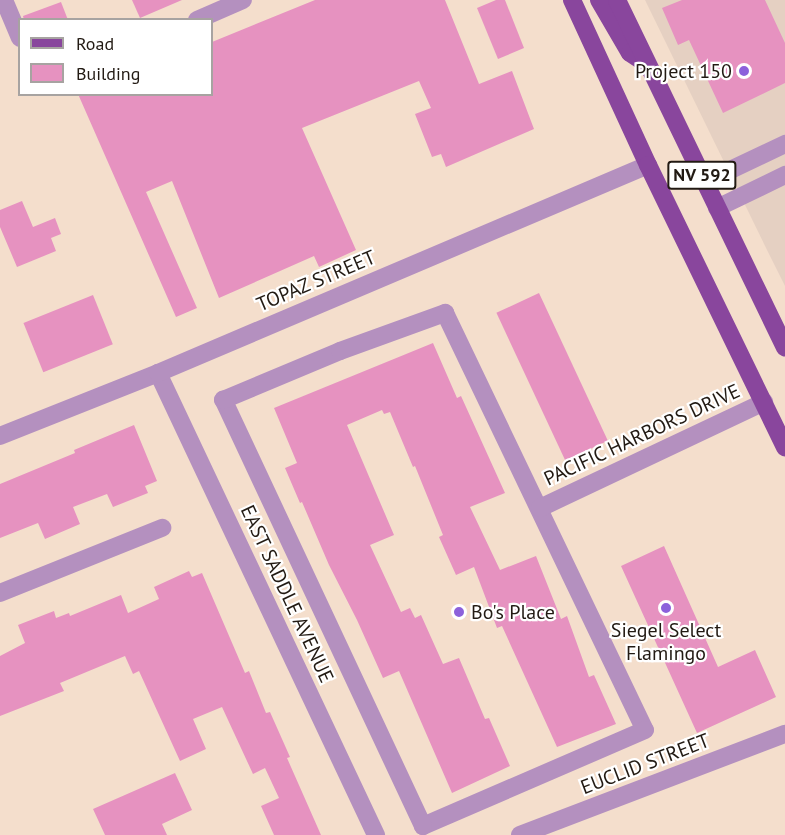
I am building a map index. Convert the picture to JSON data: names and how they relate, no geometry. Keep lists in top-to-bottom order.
{
  "streets": {
    "main road": ["NV 592"],
    "street": [
      "TOPAZ STREET",
      "PACIFIC HARBORS DRIVE",
      "EAST SADDLE AVENUE",
      "EUCLID STREET"
    ]
  },
  "crossings": [
    ["NV 592", "TOPAZ STREET"],
    ["NV 592", "PACIFIC HARBORS DRIVE"],
    ["TOPAZ STREET", "EAST SADDLE AVENUE"]
  ],
  "places": ["Project 150", "Siegel Select Flamingo", "Bo's Place"],
  "legend": ["Road", "Building"]
}
